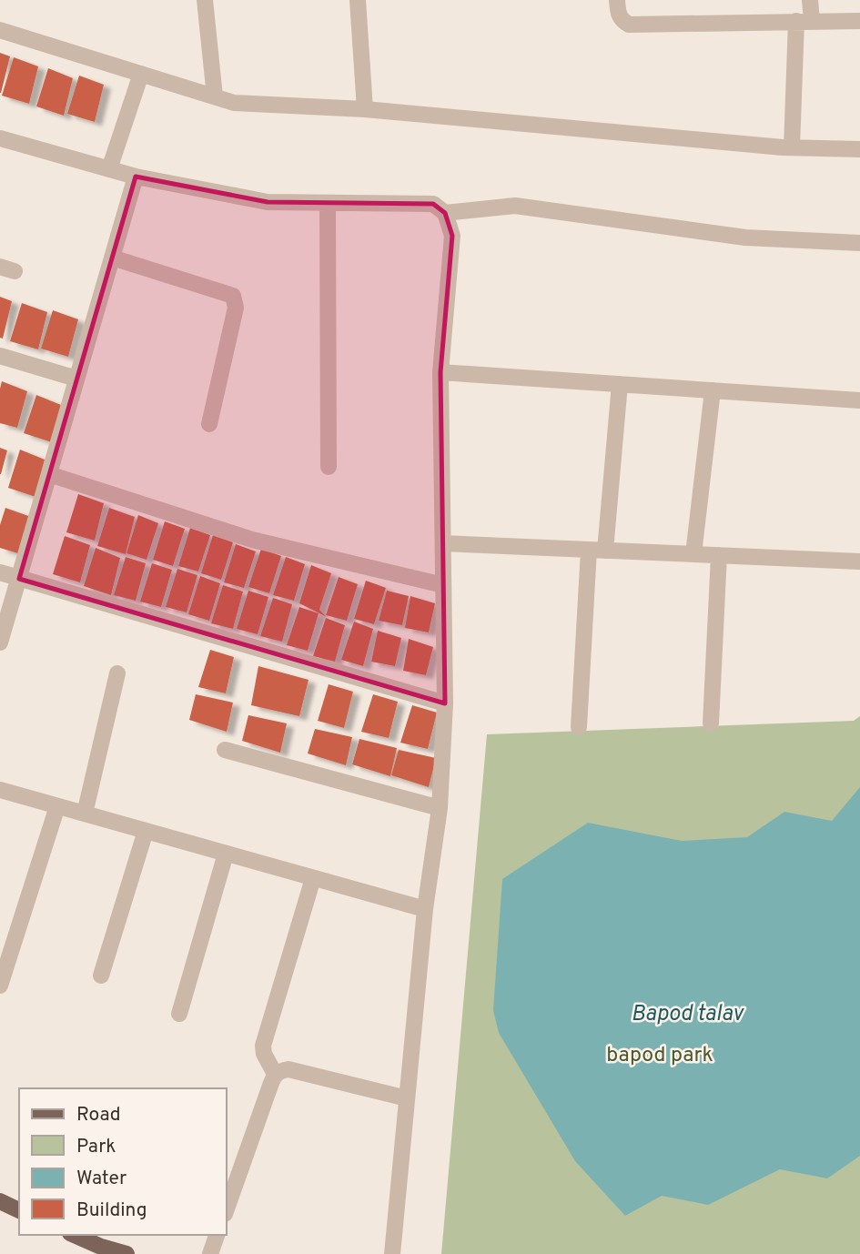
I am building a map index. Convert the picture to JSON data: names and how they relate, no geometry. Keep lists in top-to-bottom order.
{
  "water": ["Bapod talav"],
  "parks": ["bapod park"],
  "legend": [
    "Road",
    "Park",
    "Water",
    "Building"
  ]
}
